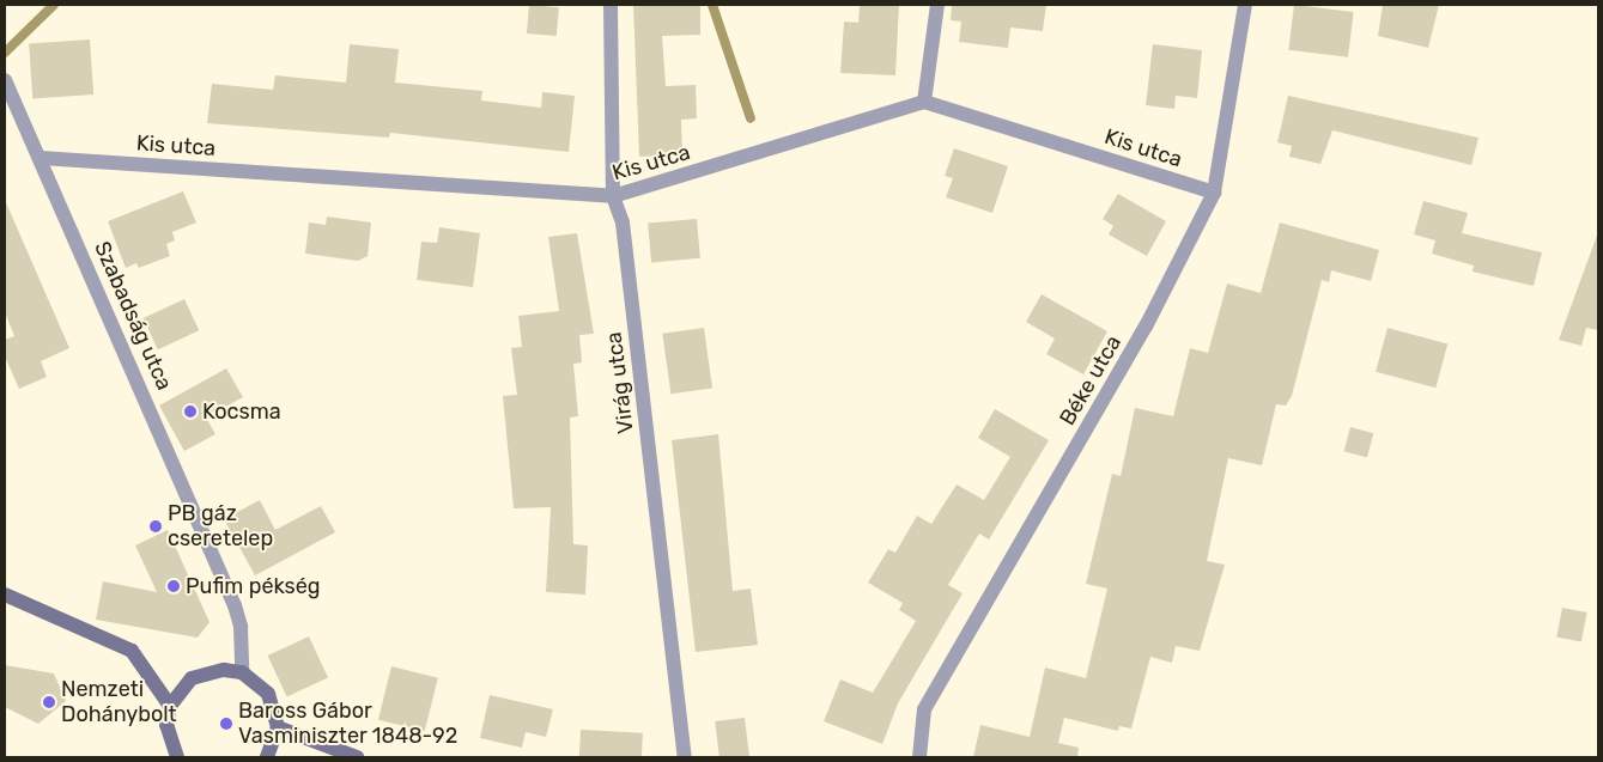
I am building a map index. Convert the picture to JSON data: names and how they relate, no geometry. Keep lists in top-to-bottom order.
{
  "streets": {
    "street": [
      "Kis utca",
      "Szabadság utca",
      "Béke utca",
      "Virág utca"
    ]
  },
  "crossings": [
    ["Kis utca", "Szabadság utca"],
    ["Kis utca", "Béke utca"],
    ["Kis utca", "Virág utca"]
  ],
  "places": [
    "Kocsma",
    "PB gáz cseretelep",
    "Pufim pékség",
    "Nemzeti Dohánybolt",
    "Baross Gábor Vasminiszter 1848-92"
  ]
}
